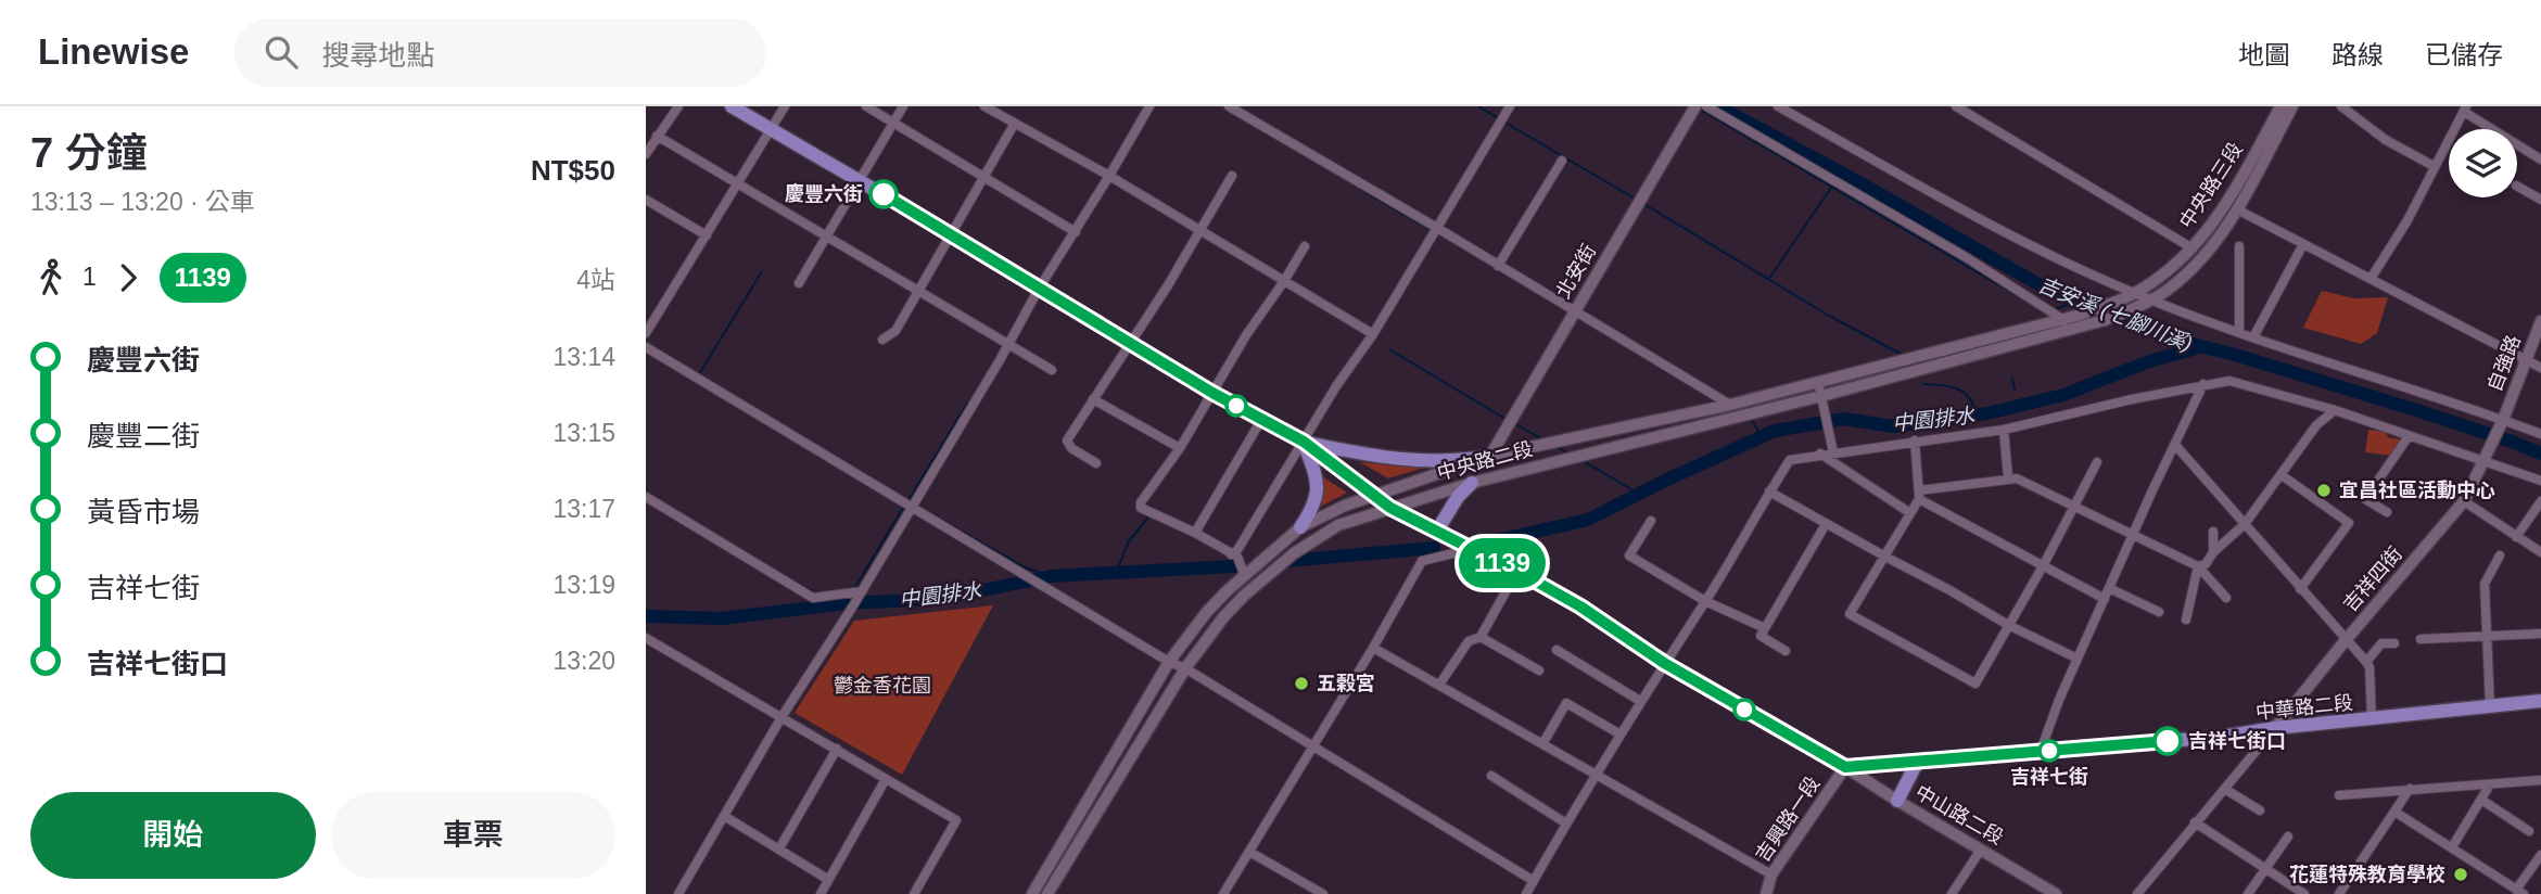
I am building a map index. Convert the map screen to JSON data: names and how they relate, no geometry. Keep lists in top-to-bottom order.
{
  "streets": {
    "main road": ["中華路二段"],
    "street": [
      "中央路三段",
      "北安街",
      "自強路",
      "中央路二段",
      "吉祥四街",
      "中山路二段",
      "吉興路一段"
    ]
  },
  "crossings": [
    ["中央路三段", "中央路二段"],
    ["北安街", "中央路二段"],
    ["自強路", "吉祥四街"],
    ["吉祥四街", "中華路二段"],
    ["中華路二段", "中山路二段"],
    ["中華路二段", "吉興路一段"],
    ["中山路二段", "吉興路一段"]
  ],
  "water": ["吉安溪 (七腳川溪)", "中園排水"],
  "parks": ["鬱金香花園"],
  "places": [
    "慶豐六街",
    "宜昌社區活動中心",
    "五榖宮",
    "吉祥七街口",
    "吉祥七街",
    "花蓮特殊教育學校"
  ],
  "lines": ["bus line 1139"],
  "page": {
    "header": "Linewise",
    "search": "搜尋地點",
    "nav": ["地圖", "路線", "已儲存"],
    "heading": ["7 分鐘", "13:13 – 13:20 · 公車", "NT$50"],
    "on_map": "1139",
    "legs": ["1", "1139", "4站"],
    "list": [
      {
        "name": "慶豐六街",
        "value": "13:14"
      },
      {
        "name": "慶豐二街",
        "value": "13:15"
      },
      {
        "name": "黃昏市場",
        "value": "13:17"
      },
      {
        "name": "吉祥七街",
        "value": "13:19"
      },
      {
        "name": "吉祥七街口",
        "value": "13:20"
      }
    ],
    "buttons": ["開始", "車票"]
  }
}
